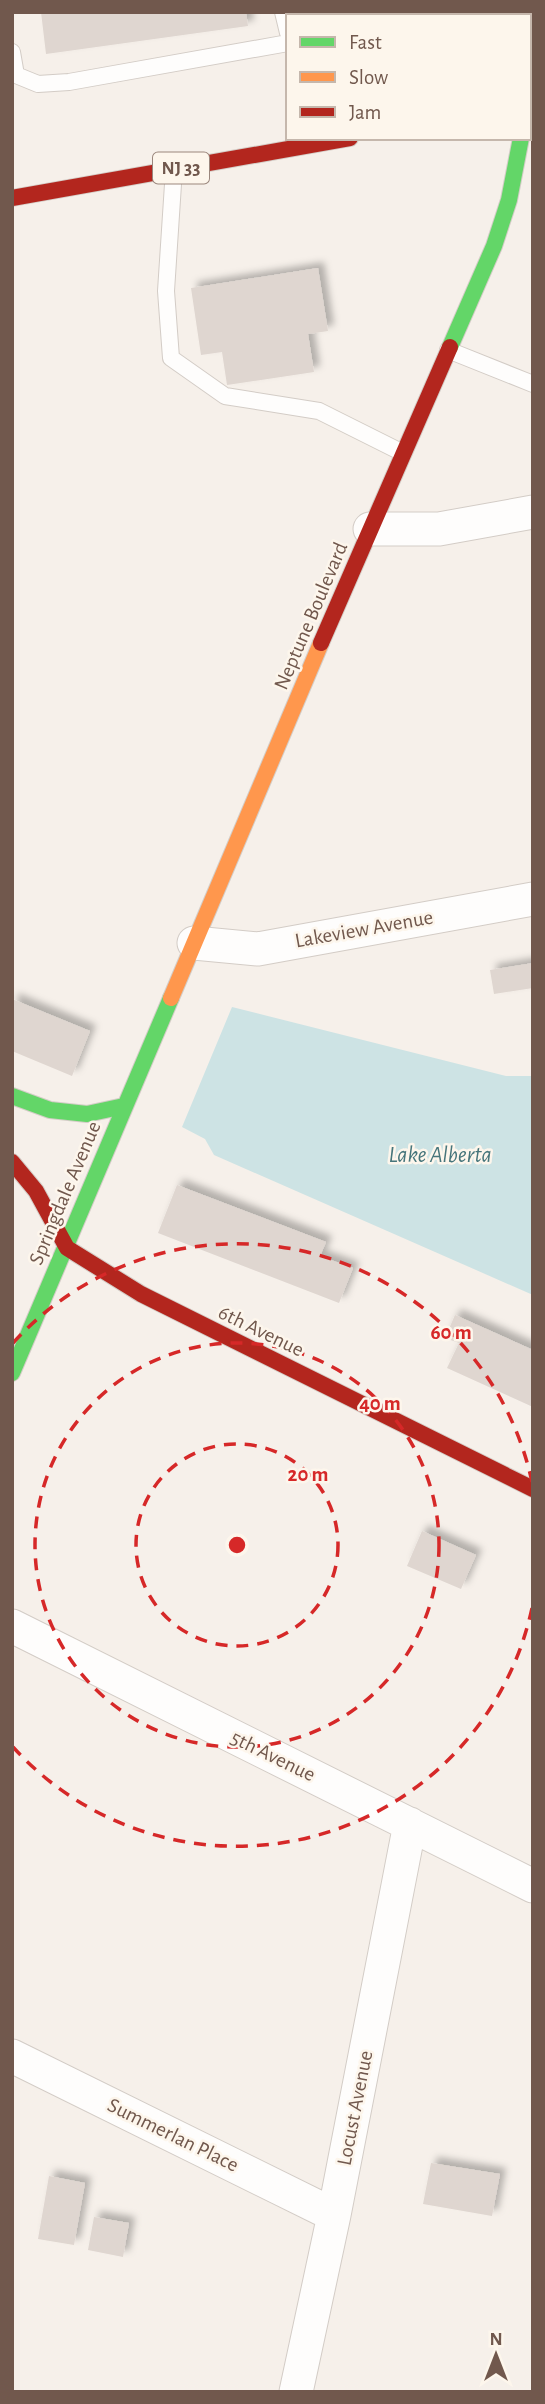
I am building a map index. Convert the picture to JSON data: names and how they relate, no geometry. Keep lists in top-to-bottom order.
{
  "streets": {
    "main road": [
      "NJ 33",
      "Neptune Boulevard",
      "Springdale Avenue",
      "6th Avenue"
    ],
    "street": [
      "Lakeview Avenue",
      "5th Avenue",
      "Locust Avenue",
      "Summerlan Place"
    ]
  },
  "crossings": [
    ["Neptune Boulevard", "Lakeview Avenue"],
    ["Neptune Boulevard", "Springdale Avenue"],
    ["Springdale Avenue", "6th Avenue"],
    ["5th Avenue", "Locust Avenue"],
    ["Locust Avenue", "Summerlan Place"]
  ],
  "water": ["Lake Alberta"],
  "legend": ["Fast", "Slow", "Jam"],
  "north": "top",
  "rings": ["60 m", "40 m", "20 m"]
}
